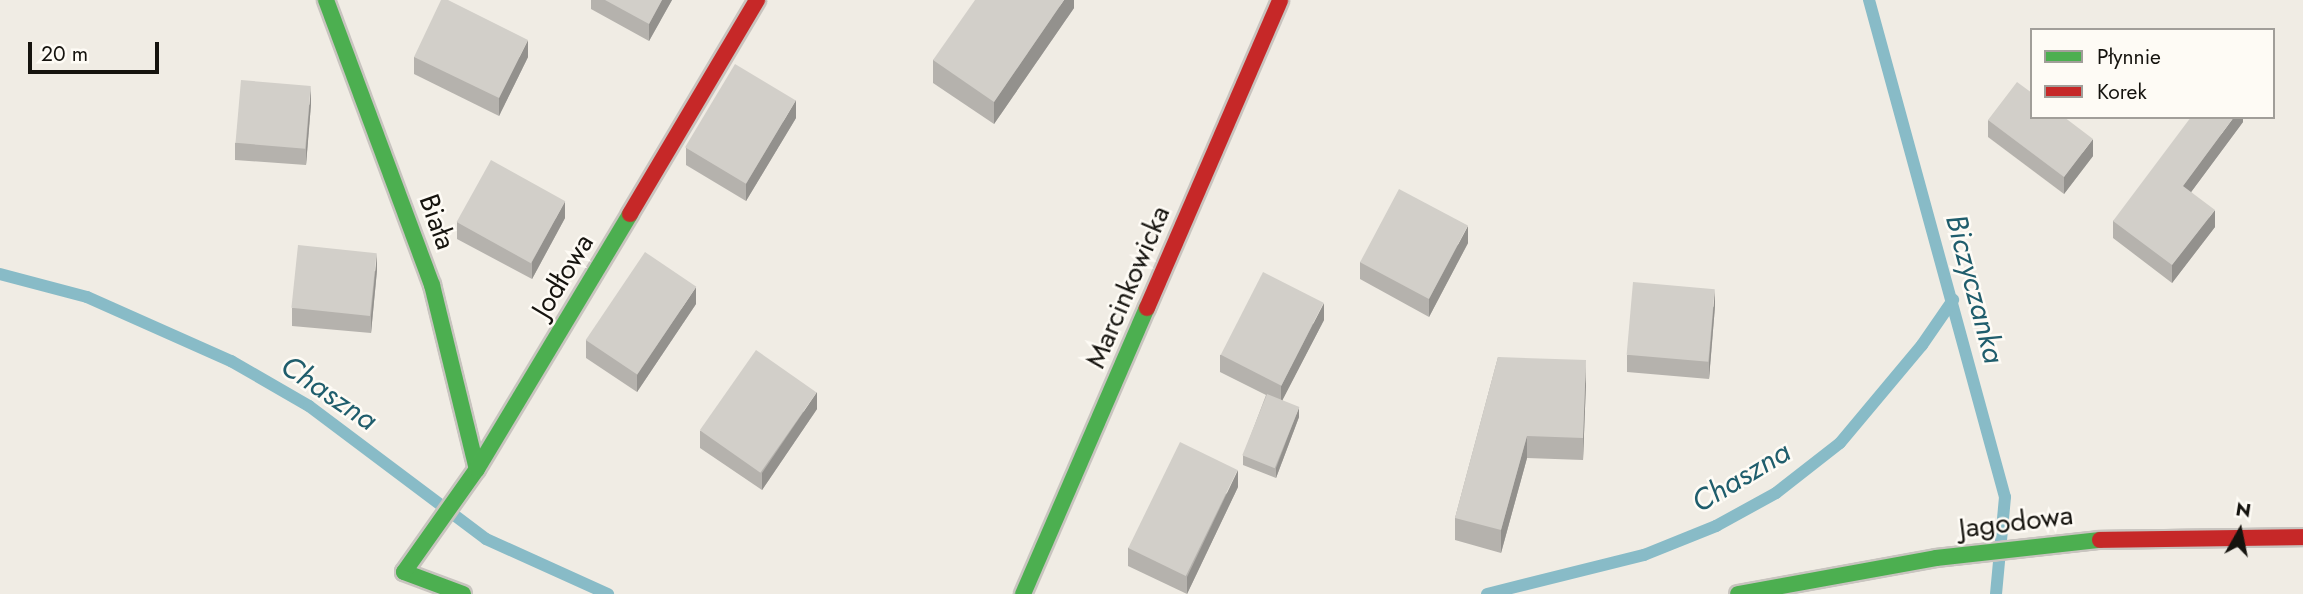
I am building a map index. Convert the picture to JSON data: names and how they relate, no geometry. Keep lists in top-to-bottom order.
{
  "streets": {
    "street": [
      "Biała",
      "Jodłowa",
      "Marcinkowicka",
      "Jagodowa"
    ]
  },
  "crossings": [
    ["Biała", "Jodłowa"]
  ],
  "water": ["Biczyczanka", "Chaszna"],
  "legend": ["Płynnie", "Korek"],
  "scale_bar": "20 m",
  "north": "top"
}
